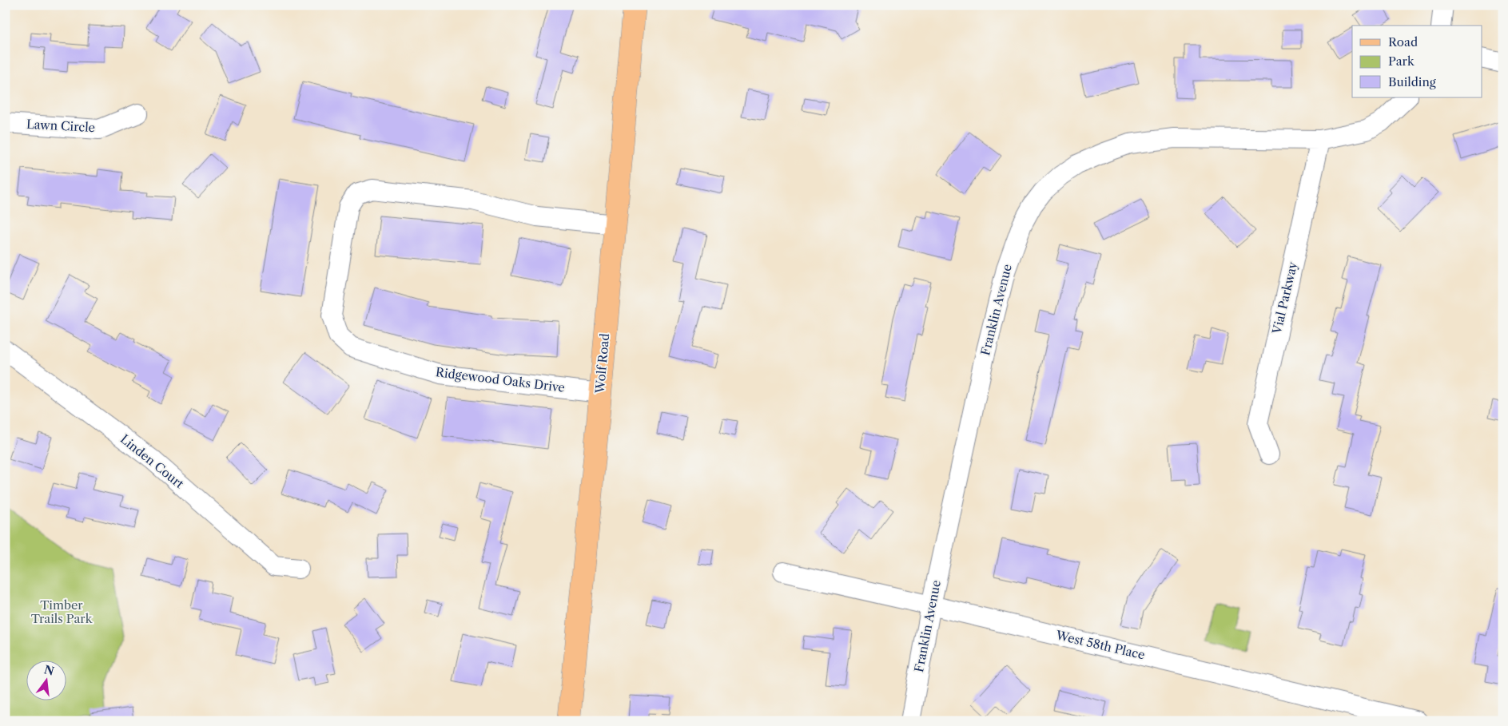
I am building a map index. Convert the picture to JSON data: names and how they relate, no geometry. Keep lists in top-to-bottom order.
{
  "streets": {
    "main road": ["Wolf Road"],
    "street": [
      "Lawn Circle",
      "Vial Parkway",
      "Franklin Avenue",
      "Ridgewood Oaks Drive",
      "Linden Court",
      "West 58th Place"
    ]
  },
  "crossings": [
    ["Vial Parkway", "Franklin Avenue"],
    ["Franklin Avenue", "West 58th Place"],
    ["Wolf Road", "Ridgewood Oaks Drive"]
  ],
  "parks": ["Timber Trails Park"],
  "legend": ["Road", "Park", "Building"],
  "north": "top"
}
